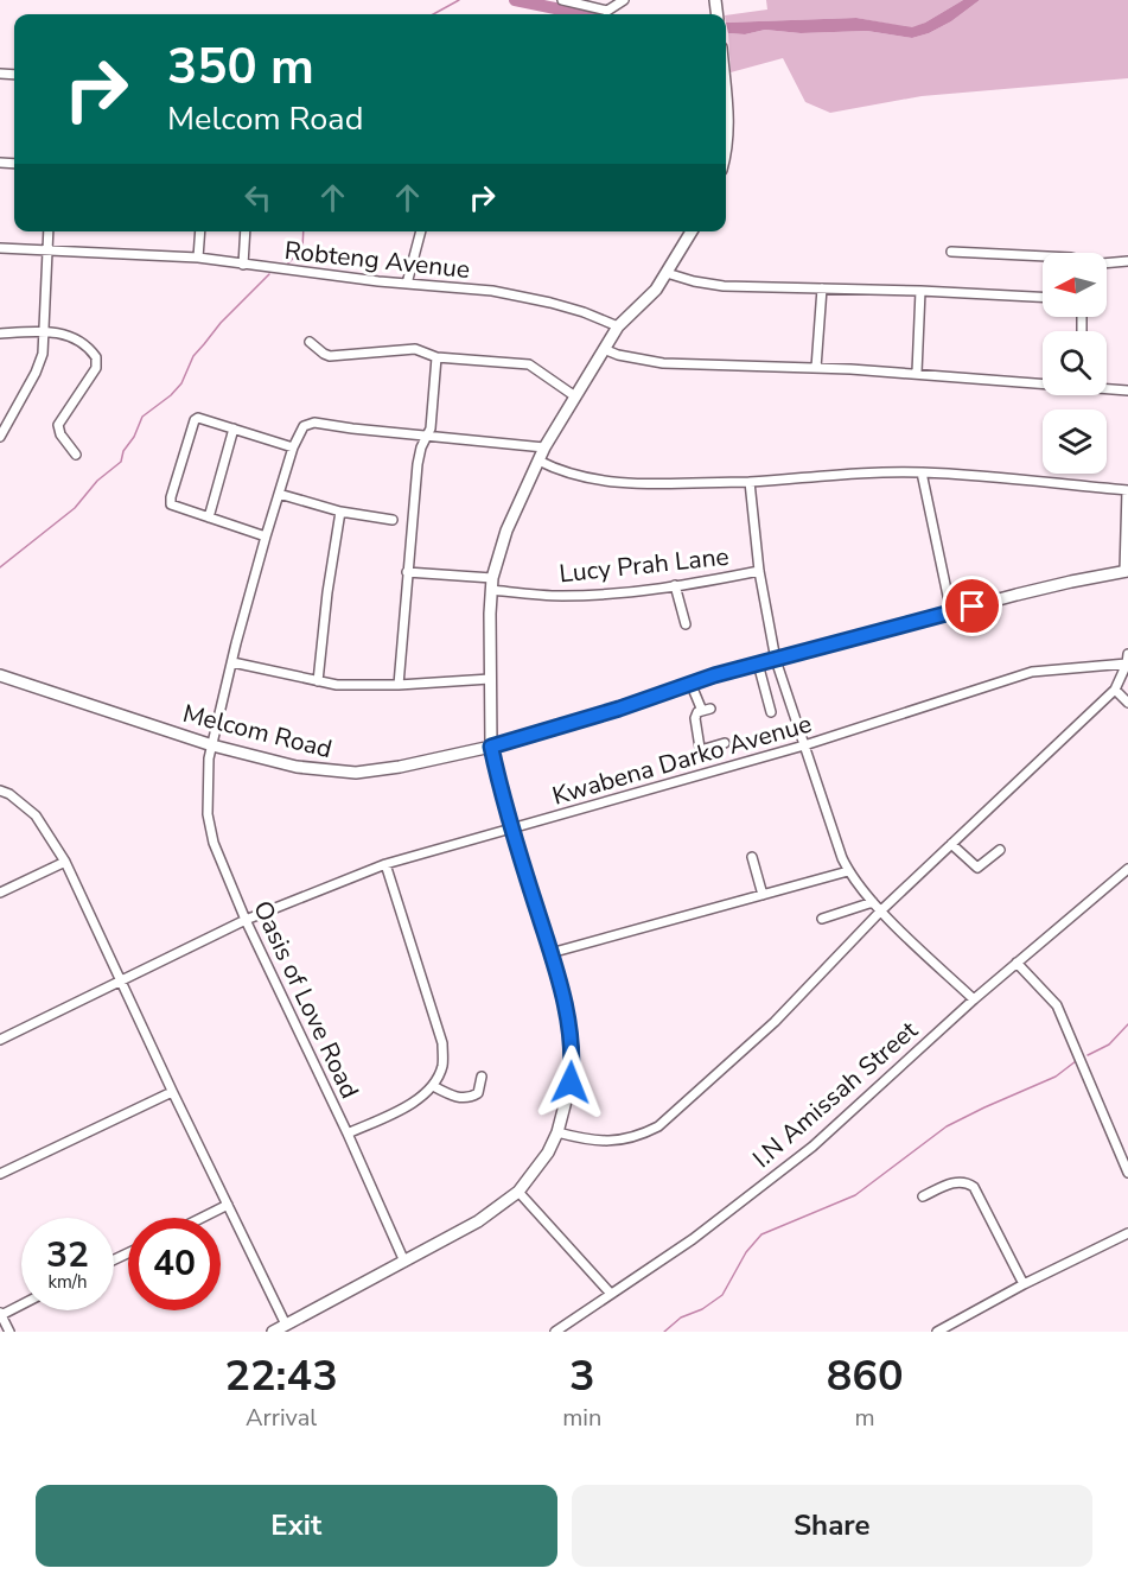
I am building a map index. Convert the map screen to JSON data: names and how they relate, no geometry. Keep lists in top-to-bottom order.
{
  "streets": {
    "main road": ["Melcom Road"],
    "street": [
      "Robteng Avenue",
      "Lucy Prah Lane",
      "Kwabena Darko Avenue",
      "Oasis of Love Road",
      "I.N Amissah Street"
    ]
  },
  "crossings": [
    ["Melcom Road", "Oasis of Love Road"],
    ["Kwabena Darko Avenue", "Oasis of Love Road"]
  ],
  "north": "left",
  "page": {
    "turn": ["350 m", "Melcom Road"],
    "speed": "32 km/h",
    "limit": "40",
    "eta": [
      "22:43",
      "Arrival",
      "3",
      "min",
      "860",
      "m"
    ],
    "buttons": ["Exit", "Share"]
  }
}
